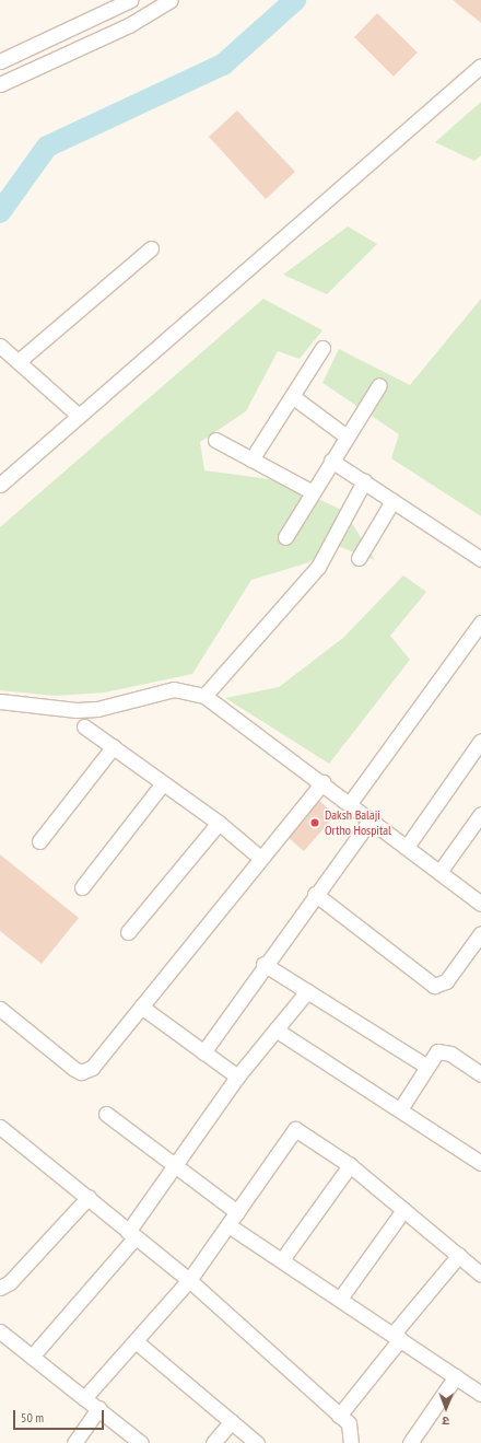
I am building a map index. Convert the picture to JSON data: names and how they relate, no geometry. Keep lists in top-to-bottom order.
{
  "places": ["Daksh Balaji Ortho Hospital"],
  "scale_bar": "50 m",
  "north": "bottom"
}
